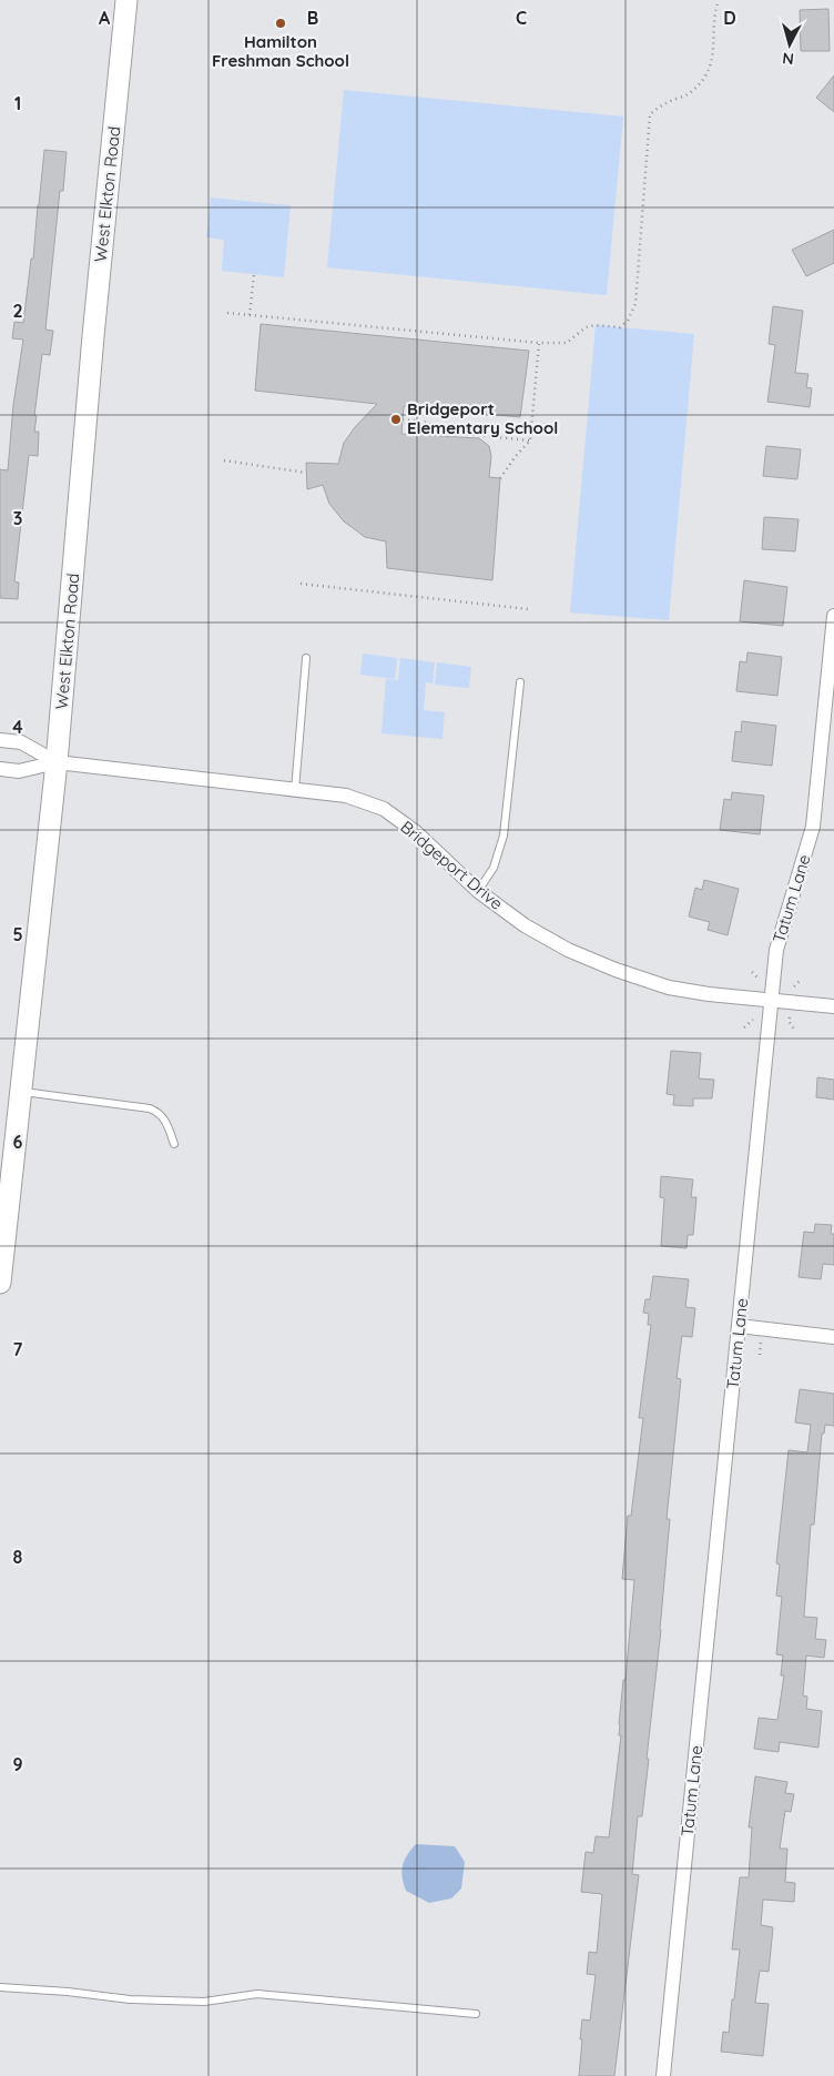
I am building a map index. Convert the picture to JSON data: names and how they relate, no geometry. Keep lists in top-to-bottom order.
{
  "streets": {
    "street": ["West Elkton Road", "Bridgeport Drive", "Tatum Lane"]
  },
  "crossings": [
    ["West Elkton Road", "Bridgeport Drive"],
    ["Bridgeport Drive", "Tatum Lane"]
  ],
  "places": ["Hamilton Freshman School", "Bridgeport Elementary School"],
  "north": "bottom",
  "grid": {
    "columns": [
      "A",
      "B",
      "C",
      "D"
    ],
    "rows": [
      "1",
      "2",
      "3",
      "4",
      "5",
      "6",
      "7",
      "8",
      "9"
    ]
  }
}
